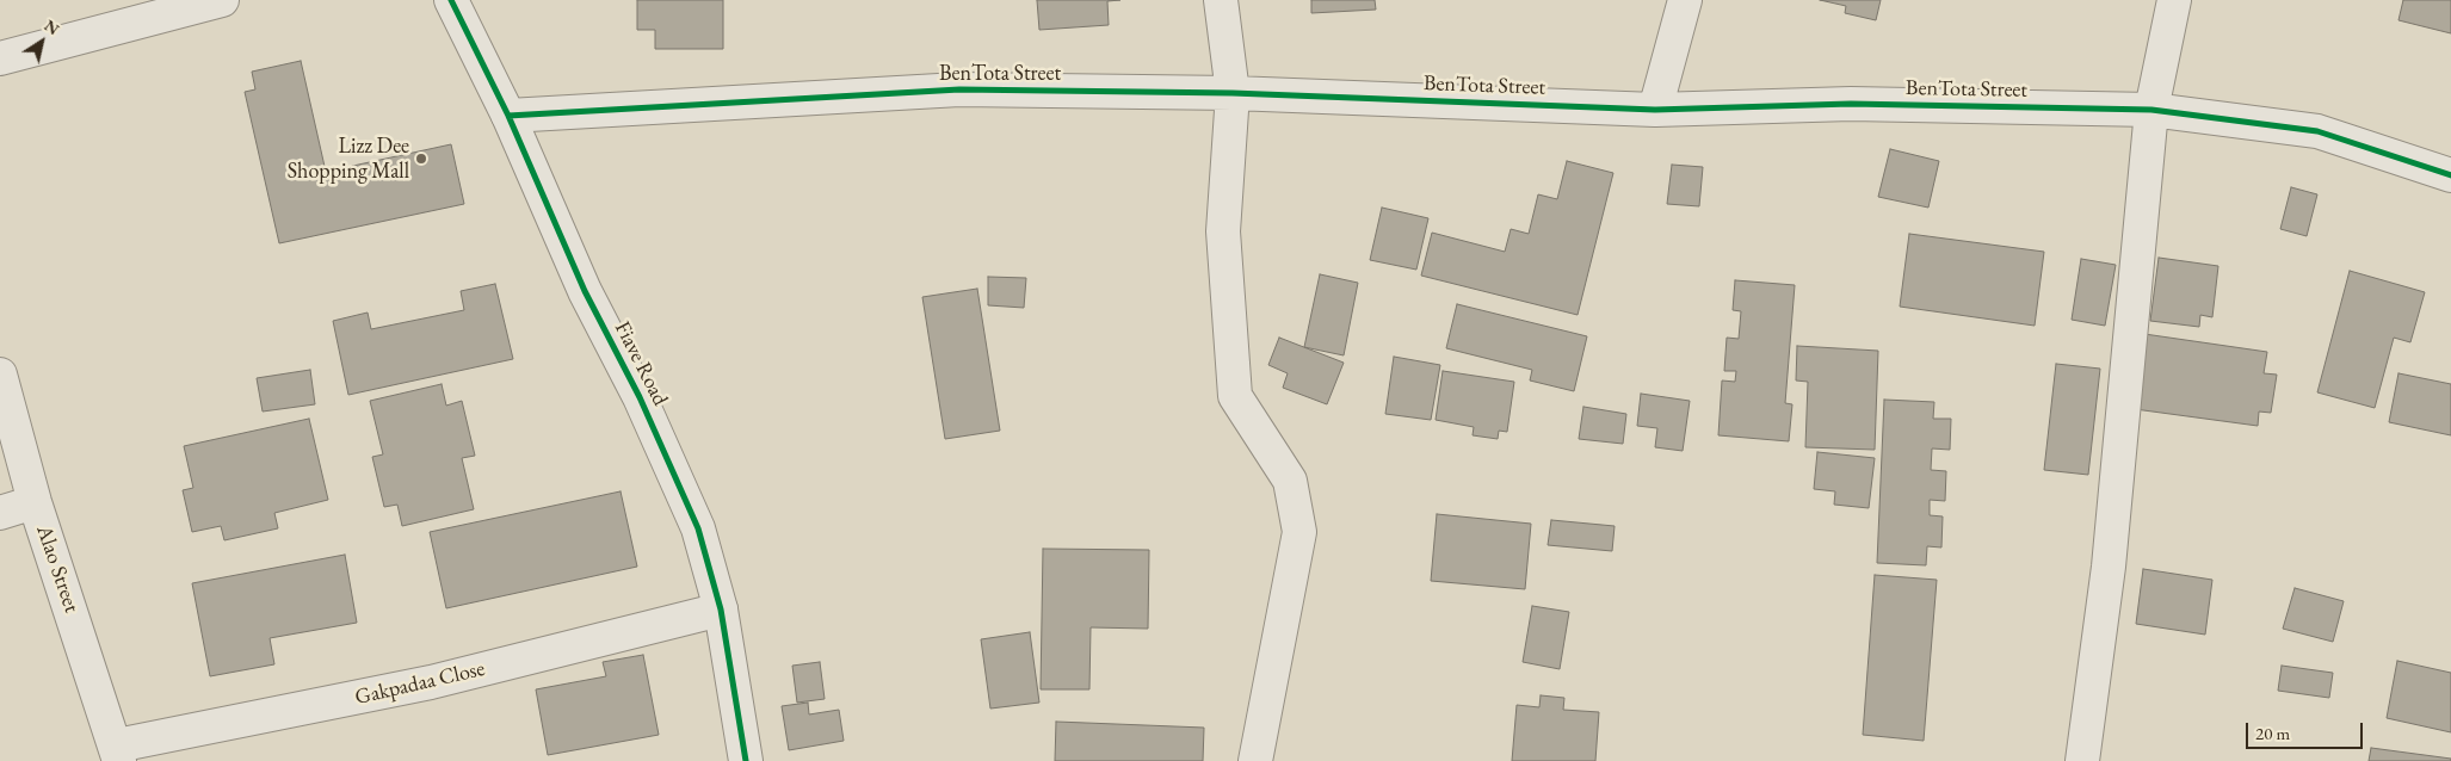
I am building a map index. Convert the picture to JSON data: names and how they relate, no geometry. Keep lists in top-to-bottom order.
{
  "streets": {
    "street": [
      "BenTota Street",
      "Fiave Road",
      "Alao Street",
      "Gakpadaa Close"
    ]
  },
  "crossings": [
    ["BenTota Street", "Fiave Road"],
    ["Fiave Road", "Gakpadaa Close"],
    ["Alao Street", "Gakpadaa Close"]
  ],
  "places": ["Lizz Dee Shopping Mall"],
  "scale_bar": "20 m",
  "north": "top right"
}
